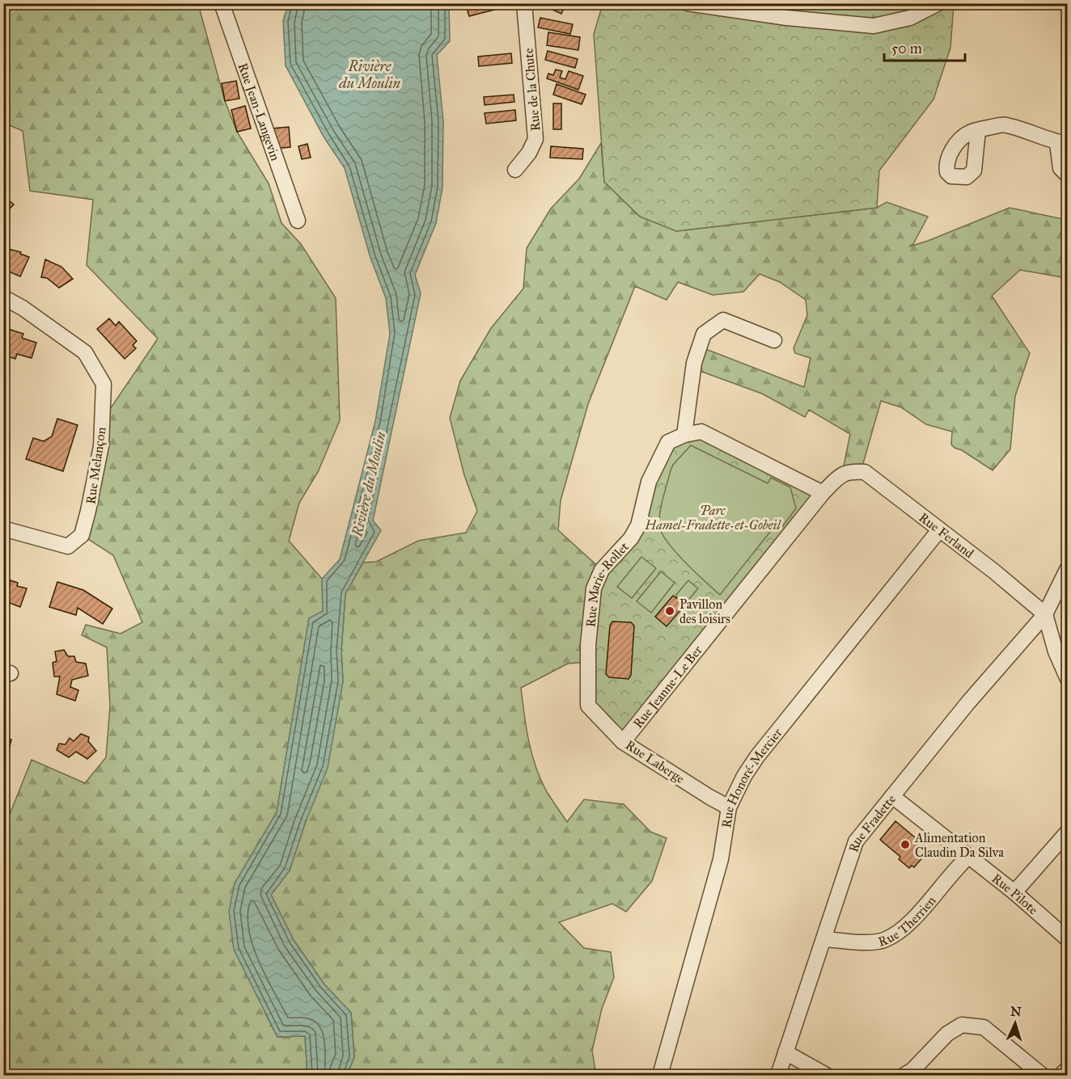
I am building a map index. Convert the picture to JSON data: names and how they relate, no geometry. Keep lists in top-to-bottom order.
{
  "streets": {
    "street": [
      "Rue de la Chute",
      "Rue Jean-Langevin",
      "Rue Melançon",
      "Rue Ferland",
      "Rue Marie-Rollet",
      "Rue Jeanne-Le Ber",
      "Rue Laberge",
      "Rue Honoré-Mercier",
      "Rue Fradette",
      "Rue Pilote",
      "Rue Therrien"
    ]
  },
  "crossings": [
    ["Rue Ferland", "Rue Jeanne-Le Ber"],
    ["Rue Ferland", "Rue Honoré-Mercier"],
    ["Rue Ferland", "Rue Fradette"],
    ["Rue Marie-Rollet", "Rue Laberge"],
    ["Rue Jeanne-Le Ber", "Rue Laberge"],
    ["Rue Laberge", "Rue Honoré-Mercier"],
    ["Rue Fradette", "Rue Pilote"],
    ["Rue Fradette", "Rue Therrien"],
    ["Rue Pilote", "Rue Therrien"]
  ],
  "water": ["Rivière du Moulin"],
  "parks": ["Parc Hamel-Fradette-et-Gobeil"],
  "places": ["Pavillon des loisirs", "Alimentation Claudin Da Silva"],
  "scale_bar": "50 m",
  "north": "top"
}
